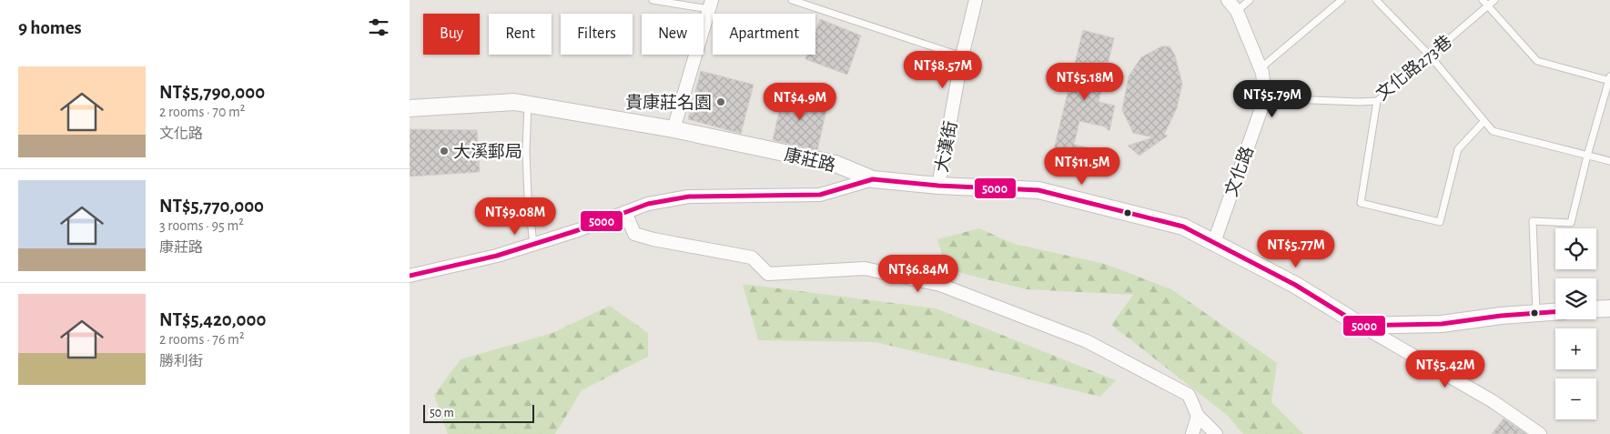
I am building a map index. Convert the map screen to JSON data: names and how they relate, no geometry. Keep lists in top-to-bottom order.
{
  "streets": {
    "street": ["大漢街", "康莊路", "文化路"],
    "lane": ["文化路273巷"]
  },
  "crossings": [
    ["文化路273巷", "文化路"],
    ["大漢街", "康莊路"],
    ["康莊路", "文化路"]
  ],
  "places": ["貴康莊名園", "大溪郵局"],
  "lines": ["transit line 5000"],
  "scale_bar": "50 m",
  "page": {
    "heading": "9 homes",
    "chip": [
      "Buy",
      "Rent",
      "Filters",
      "New",
      "Apartment"
    ],
    "price": [
      "NT$8.57M",
      "NT$5.18M",
      "NT$5.79M",
      "NT$4.9M",
      "NT$11.5M",
      "NT$9.08M",
      "NT$5.77M",
      "NT$6.84M",
      "NT$5.42M"
    ],
    "list": [
      {
        "name": "NT$5,790,000",
        "note": "2 rooms · 70 m² · 文化路"
      },
      {
        "name": "NT$5,770,000",
        "note": "3 rooms · 95 m² · 康莊路"
      },
      {
        "name": "NT$5,420,000",
        "note": "2 rooms · 76 m² · 勝利街"
      }
    ],
    "map_buttons": ["+", "−"],
    "scale": "50 m"
  }
}
